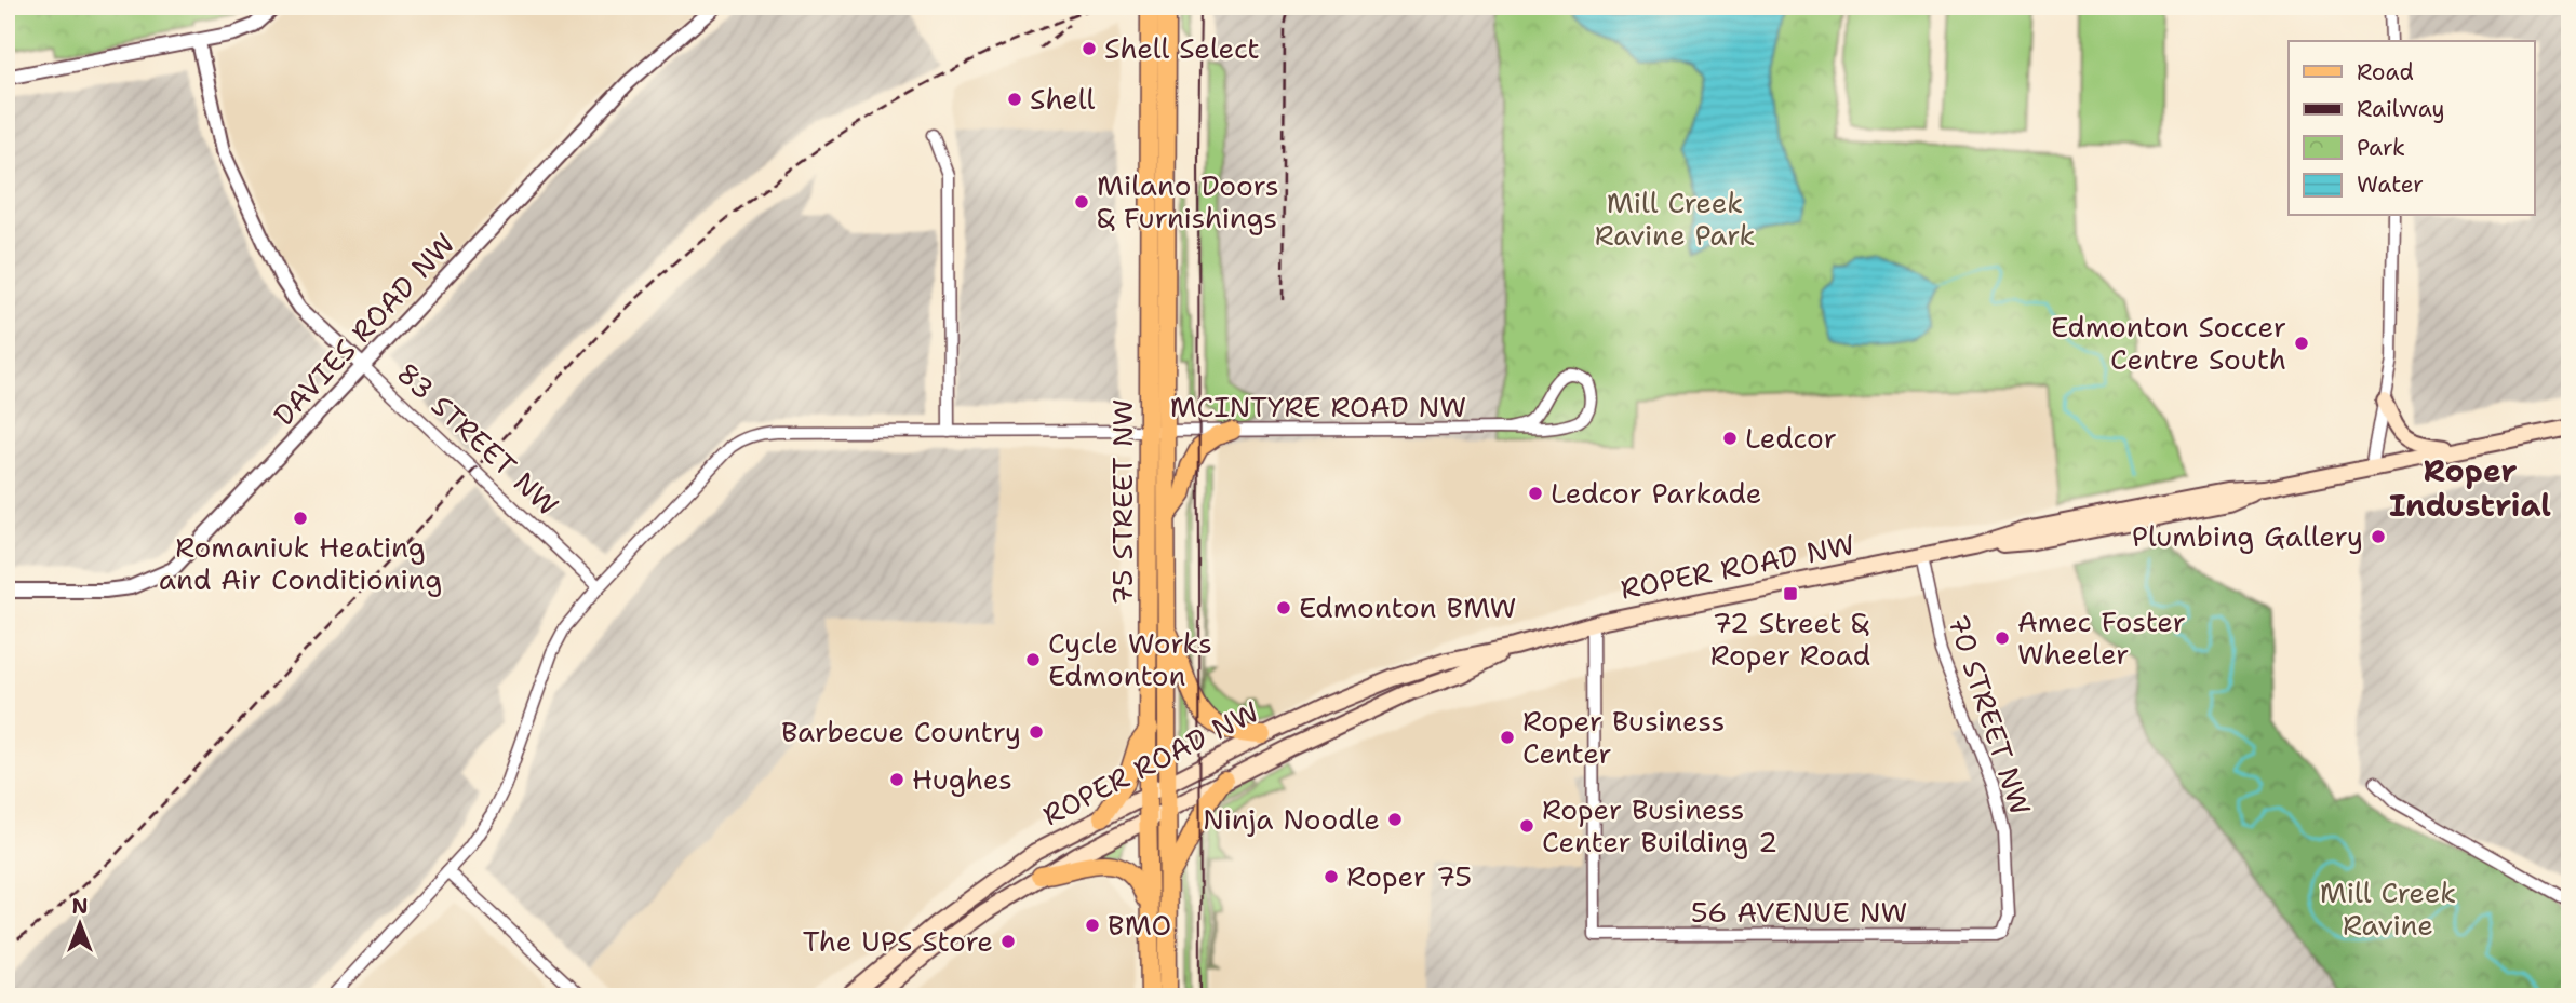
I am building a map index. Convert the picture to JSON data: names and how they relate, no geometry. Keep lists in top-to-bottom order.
{
  "streets": {
    "main road": ["75 STREET NW", "ROPER ROAD NW"],
    "street": [
      "DAVIES ROAD NW",
      "MCINTYRE ROAD NW",
      "83 STREET NW",
      "70 STREET NW",
      "56 AVENUE NW"
    ]
  },
  "crossings": [
    ["DAVIES ROAD NW", "83 STREET NW"],
    ["MCINTYRE ROAD NW", "83 STREET NW"],
    ["MCINTYRE ROAD NW", "75 STREET NW"],
    ["75 STREET NW", "ROPER ROAD NW"],
    ["ROPER ROAD NW", "70 STREET NW"],
    ["ROPER ROAD NW", "56 AVENUE NW"],
    ["70 STREET NW", "56 AVENUE NW"]
  ],
  "districts": ["Roper Industrial"],
  "parks": ["Mill Creek Ravine Park", "Mill Creek Ravine"],
  "places": {
    "other": [
      "Shell Select",
      "Shell",
      "Milano Doors & Furnishings",
      "Edmonton Soccer Centre South",
      "Ledcor",
      "Ledcor Parkade",
      "Romaniuk Heating and Air Conditioning",
      "Plumbing Gallery",
      "Edmonton BMW",
      "Amec Foster Wheeler",
      "Cycle Works Edmonton",
      "Barbecue Country",
      "Roper Business Center",
      "Hughes",
      "Ninja Noodle",
      "Roper Business Center Building 2",
      "Roper 75",
      "BMO",
      "The UPS Store"
    ],
    "transit": ["72 Street & Roper Road"]
  },
  "legend": [
    "Road",
    "Railway",
    "Park",
    "Water"
  ],
  "north": "top"
}
